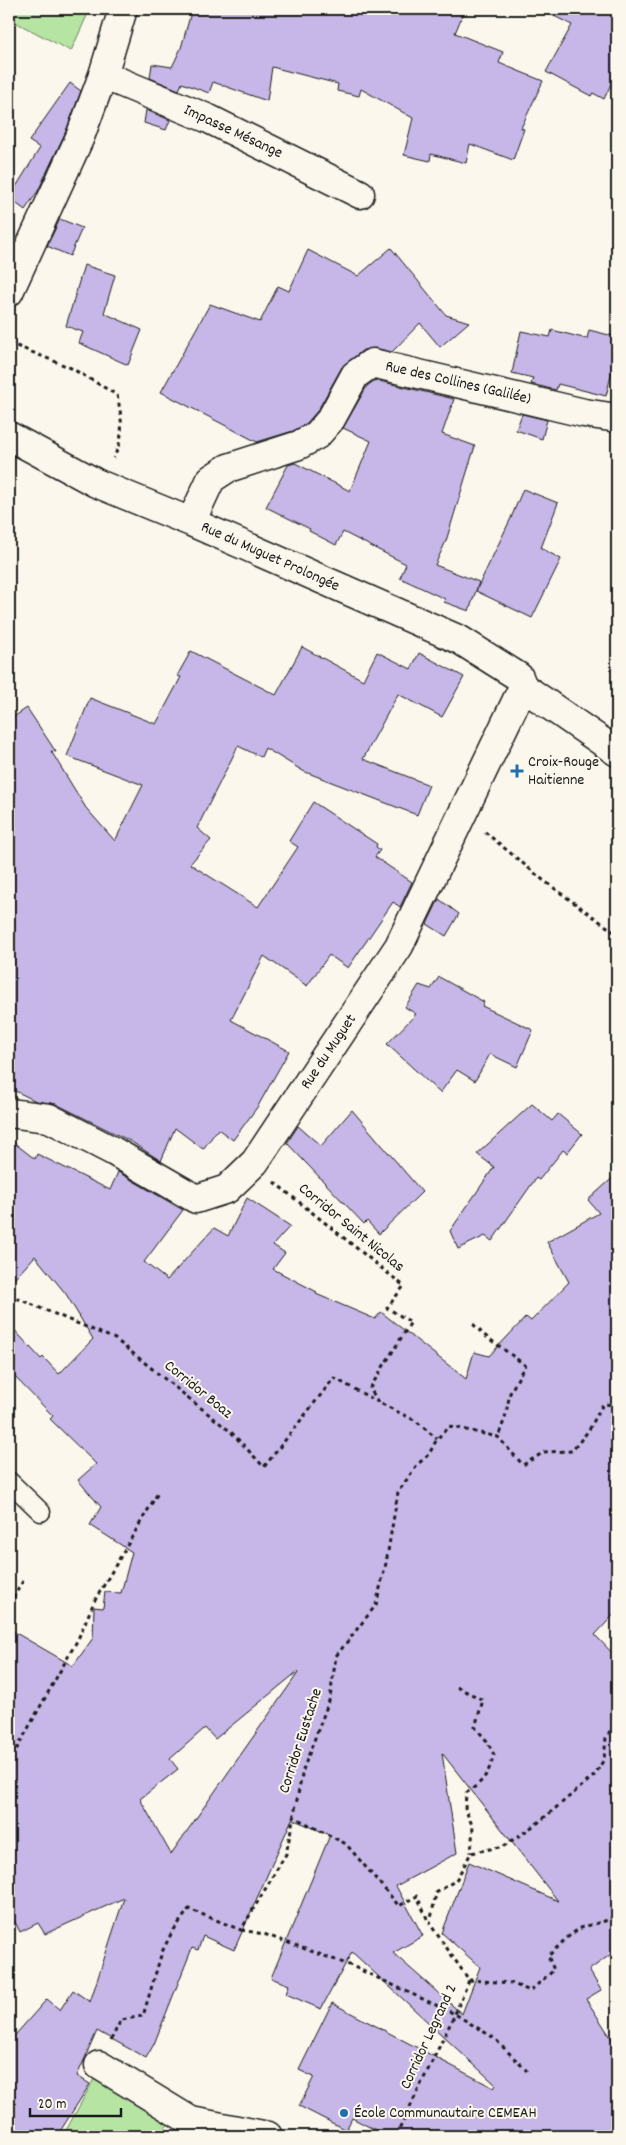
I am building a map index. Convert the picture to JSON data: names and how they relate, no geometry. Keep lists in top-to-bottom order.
{
  "streets": {
    "street": [
      "Impasse Mésange",
      "Rue des Collines (Galilée)",
      "Rue du Muguet Prolongée",
      "Rue du Muguet"
    ],
    "path": [
      "Corridor Saint Nicolas",
      "Corridor Boaz",
      "Corridor Eustache",
      "Corridor Legrand 2"
    ]
  },
  "crossings": [
    ["Rue des Collines (Galilée)", "Rue du Muguet Prolongée"],
    ["Rue du Muguet Prolongée", "Rue du Muguet"],
    ["Rue du Muguet", "Corridor Saint Nicolas"],
    ["Corridor Saint Nicolas", "Corridor Boaz"],
    ["Corridor Eustache", "Corridor Legrand 2"]
  ],
  "places": {
    "health": ["Croix-Rouge Haitienne"],
    "other": ["École Communautaire CEMEAH"]
  },
  "scale_bar": "20 m"
}
